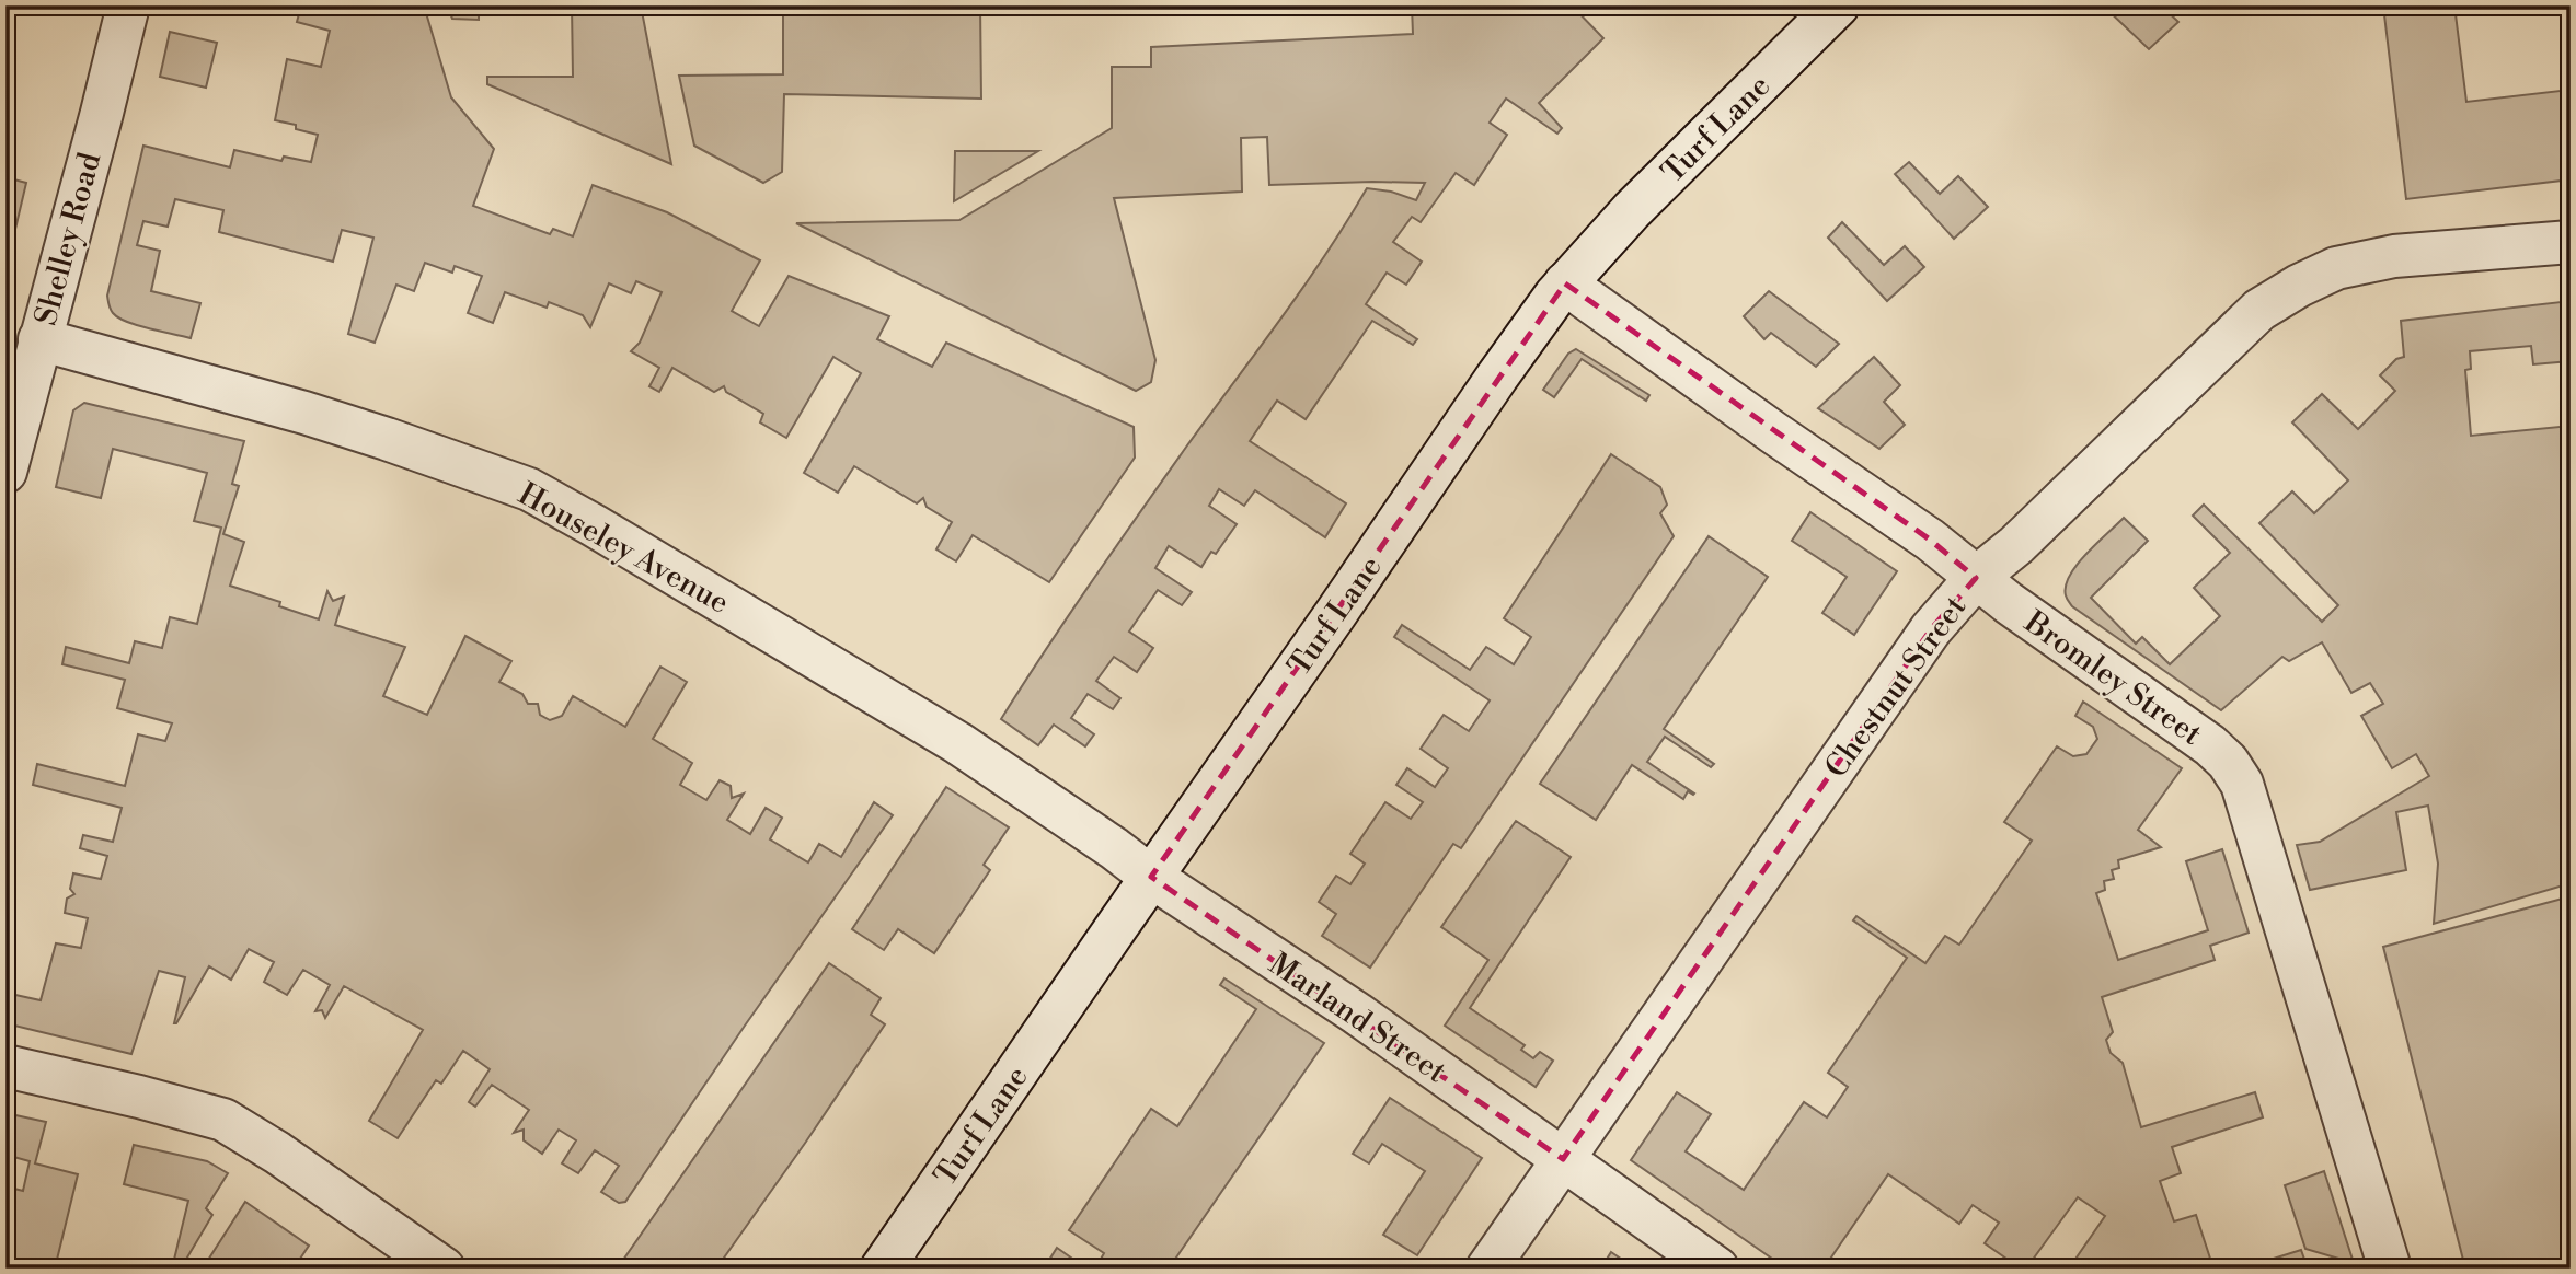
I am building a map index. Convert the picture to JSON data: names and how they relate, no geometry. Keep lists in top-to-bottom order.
{
  "streets": {
    "street": [
      "Turf Lane",
      "Shelley Road",
      "Houseley Avenue",
      "Bromley Street",
      "Chestnut Street",
      "Marland Street"
    ]
  },
  "crossings": [
    ["Turf Lane", "Houseley Avenue"],
    ["Turf Lane", "Bromley Street"],
    ["Turf Lane", "Marland Street"],
    ["Shelley Road", "Houseley Avenue"],
    ["Houseley Avenue", "Marland Street"],
    ["Bromley Street", "Chestnut Street"],
    ["Chestnut Street", "Marland Street"]
  ]
}
